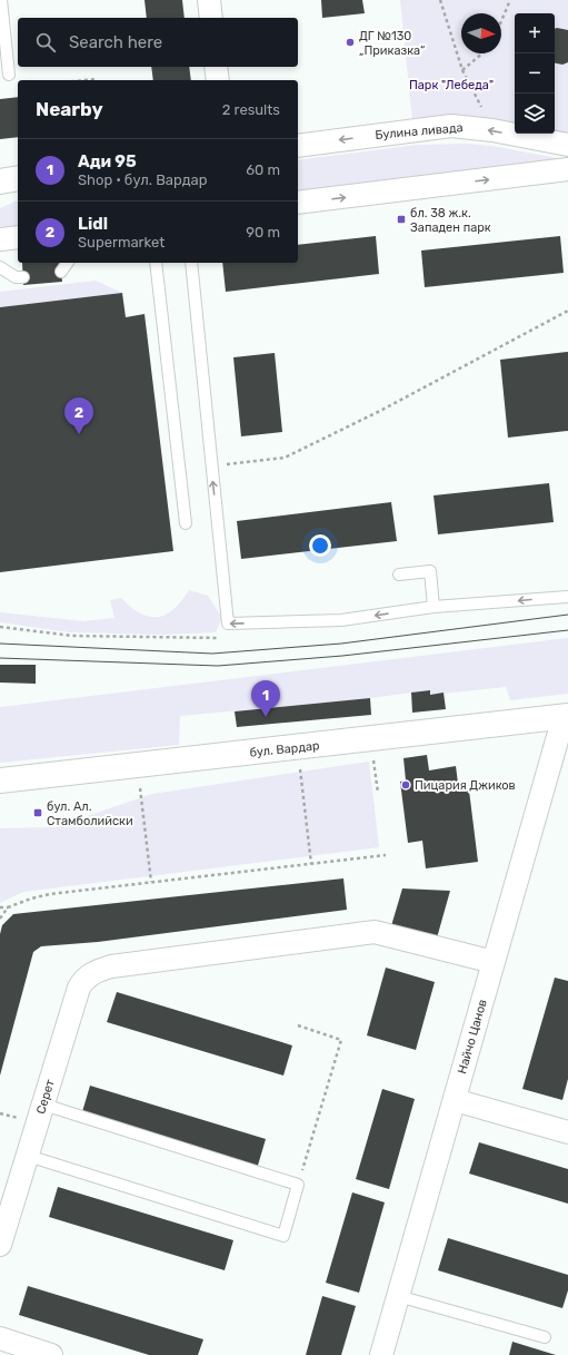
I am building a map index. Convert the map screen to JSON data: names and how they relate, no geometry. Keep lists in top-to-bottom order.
{
  "streets": {
    "street": [
      "Булина ливада",
      "бул. Вардар",
      "Найчо Цанов",
      "Серет"
    ]
  },
  "crossings": [
    ["бул. Вардар", "Найчо Цанов"],
    ["Найчо Цанов", "Серет"]
  ],
  "parks": ["Парк \"Лебеда\""],
  "places": {
    "other": ["ДГ №130 „Приказка“", "Пицария Джиков"],
    "transit": ["бл. 38 ж.к. Западен парк", "бул. Ал. Стамболийски"]
  },
  "north": "right",
  "page": {
    "map_buttons": ["+", "−"],
    "search": "Search here",
    "heading": ["Nearby", "2 results"],
    "list": [
      {
        "mark": "1",
        "name": "Ади 95",
        "note": "Shop · бул. Вардар",
        "value": "60 m"
      },
      {
        "mark": "2",
        "name": "Lidl",
        "note": "Supermarket",
        "value": "90 m"
      }
    ],
    "pins": ["2", "1"]
  }
}
